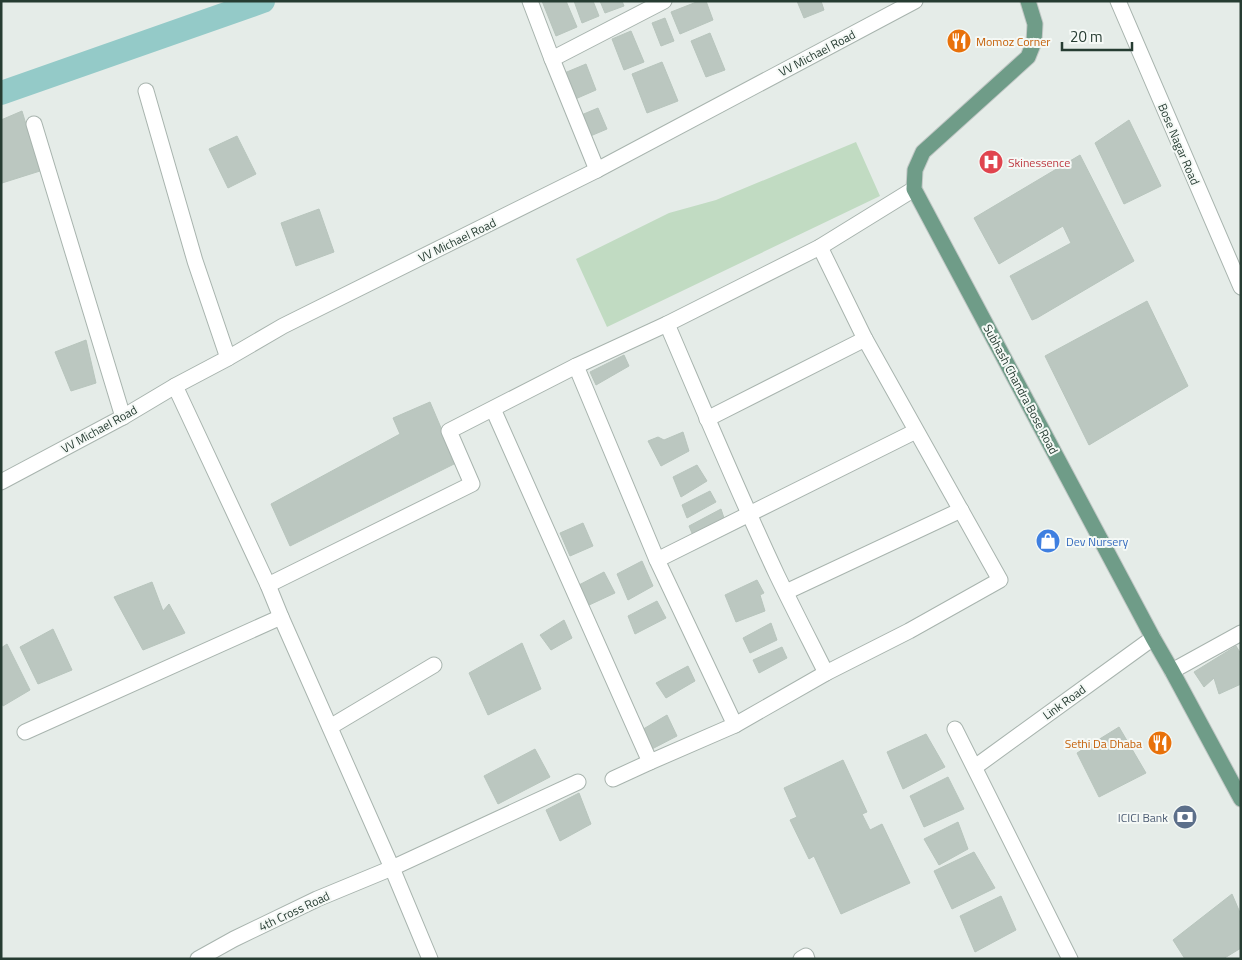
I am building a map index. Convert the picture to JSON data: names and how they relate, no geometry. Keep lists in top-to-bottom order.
{
  "streets": {
    "main road": ["Subhash Chandra Bose Road"],
    "street": [
      "VV Michael Road",
      "Bose Nagar Road",
      "Link Road",
      "4th Cross Road"
    ]
  },
  "crossings": [
    ["Subhash Chandra Bose Road", "Link Road"]
  ],
  "places": {
    "restaurant": ["Momoz Corner", "Sethi Da Dhaba"],
    "hospital": ["Skinessence"],
    "shop": ["Dev Nursery"],
    "bank": ["ICICI Bank"]
  },
  "scale_bar": "20 m"
}
